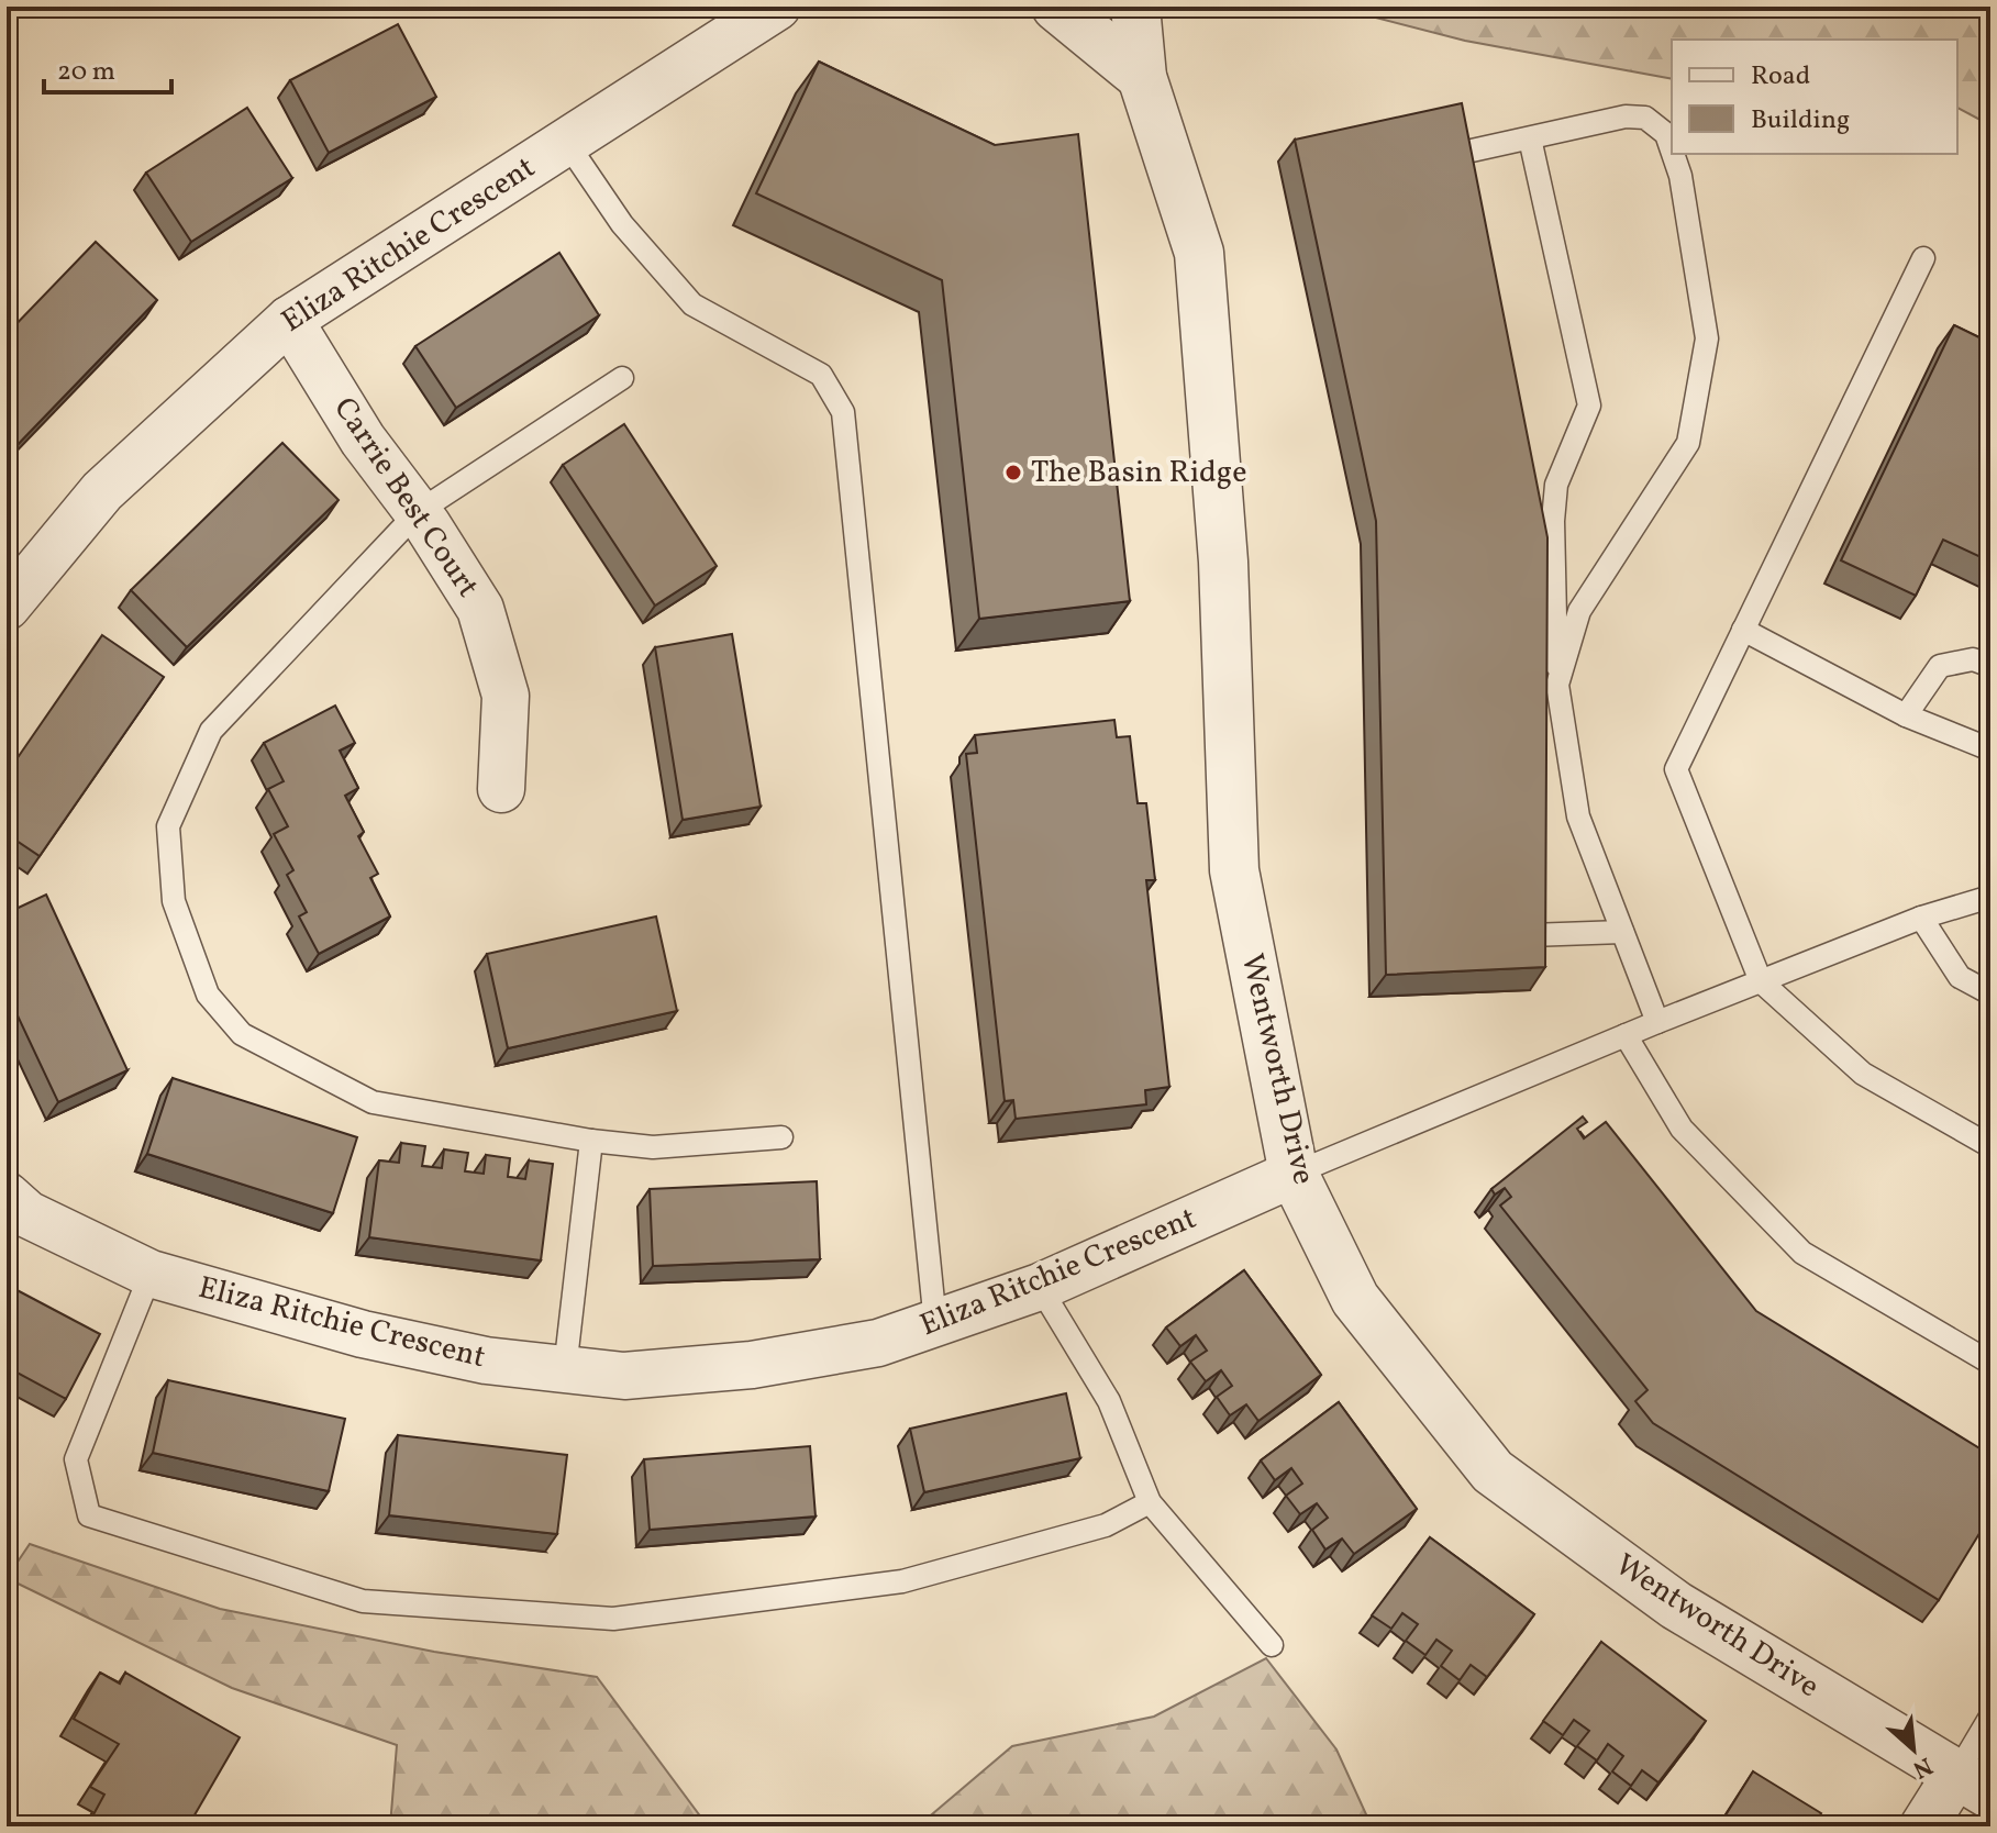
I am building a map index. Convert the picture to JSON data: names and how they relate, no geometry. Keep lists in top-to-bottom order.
{
  "streets": {
    "street": ["Eliza Ritchie Crescent", "Carrie Best Court", "Wentworth Drive"]
  },
  "crossings": [
    ["Eliza Ritchie Crescent", "Carrie Best Court"],
    ["Eliza Ritchie Crescent", "Wentworth Drive"]
  ],
  "places": ["The Basin Ridge"],
  "legend": ["Road", "Building"],
  "scale_bar": "20 m",
  "north": "bottom right"
}
